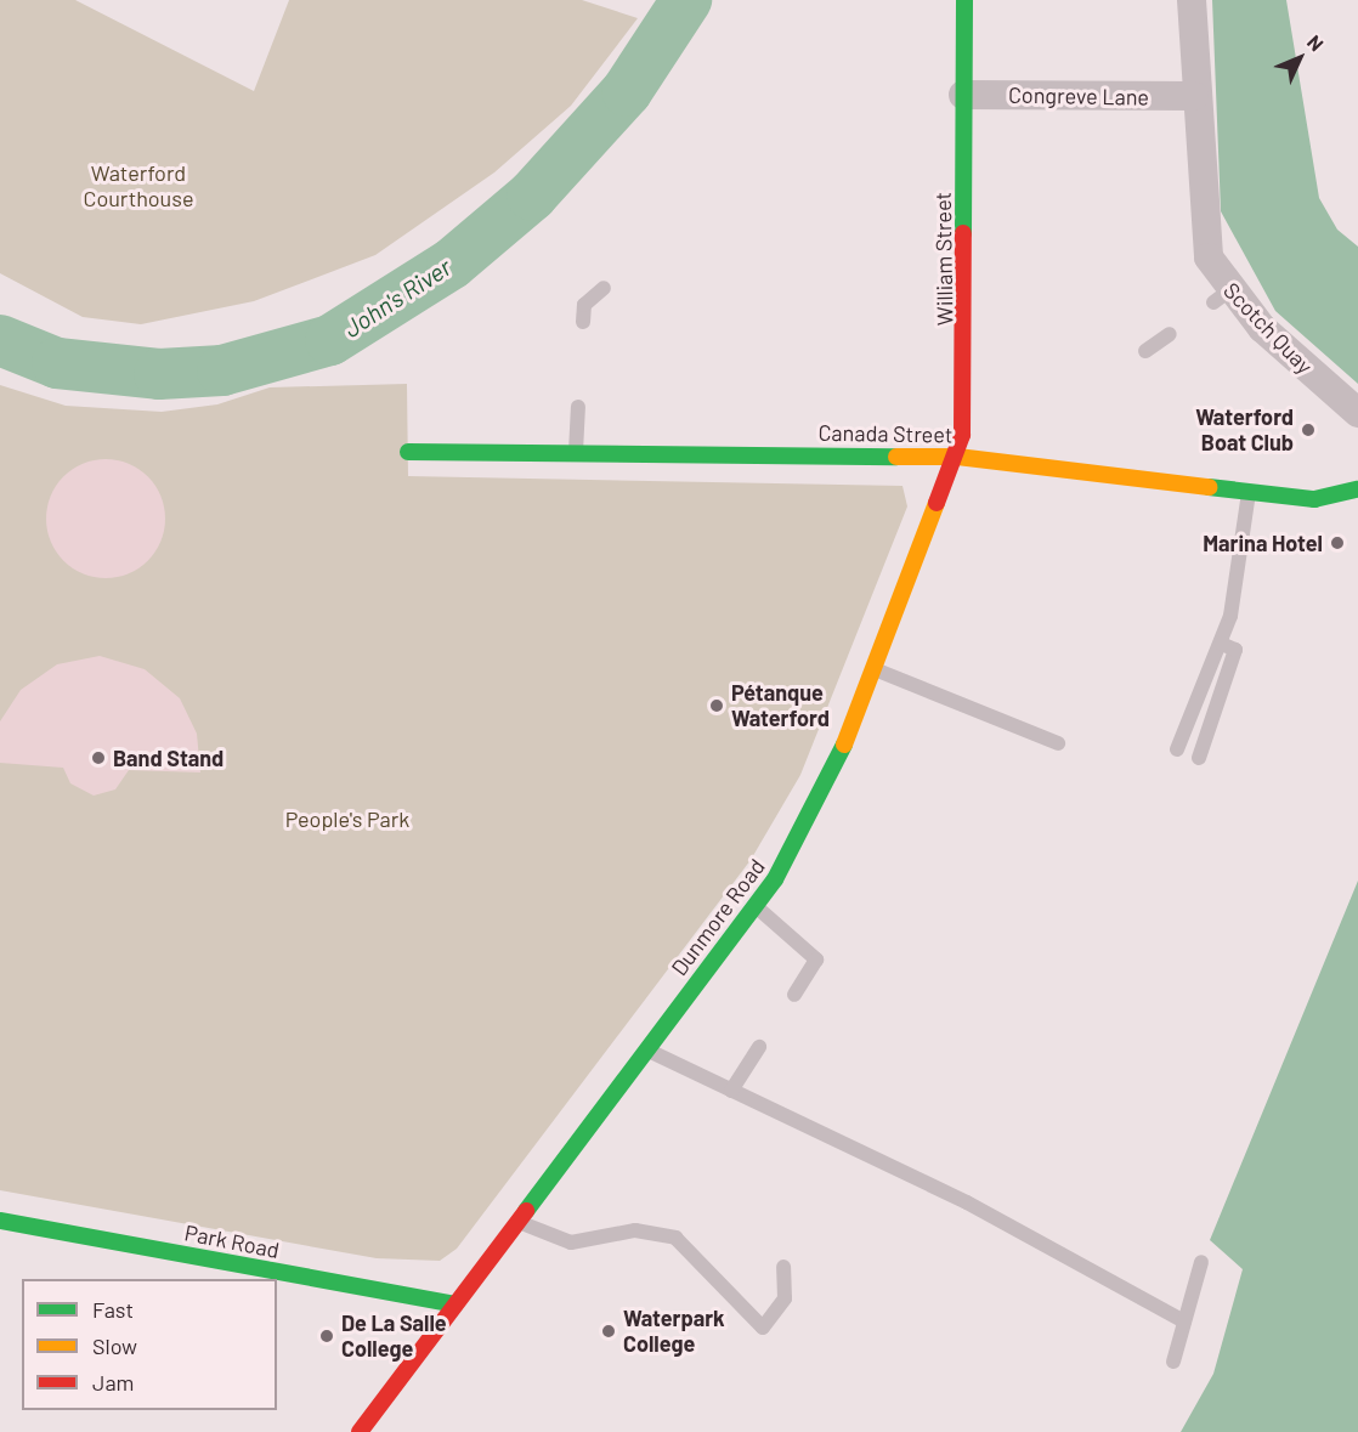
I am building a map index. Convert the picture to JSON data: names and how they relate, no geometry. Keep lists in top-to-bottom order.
{
  "streets": {
    "main road": [
      "William Street",
      "Canada Street",
      "Dunmore Road",
      "Park Road"
    ],
    "street": ["Congreve Lane", "Scotch Quay"]
  },
  "crossings": [
    ["Congreve Lane", "William Street"],
    ["Congreve Lane", "Scotch Quay"],
    ["William Street", "Canada Street"],
    ["William Street", "Dunmore Road"],
    ["Dunmore Road", "Park Road"]
  ],
  "water": ["John's River"],
  "parks": ["Waterford Courthouse", "People's Park"],
  "places": [
    "Waterford Boat Club",
    "Marina Hotel",
    "Pétanque Waterford",
    "Band Stand",
    "Waterpark College",
    "De La Salle College"
  ],
  "legend": ["Fast", "Slow", "Jam"],
  "north": "top right"
}
